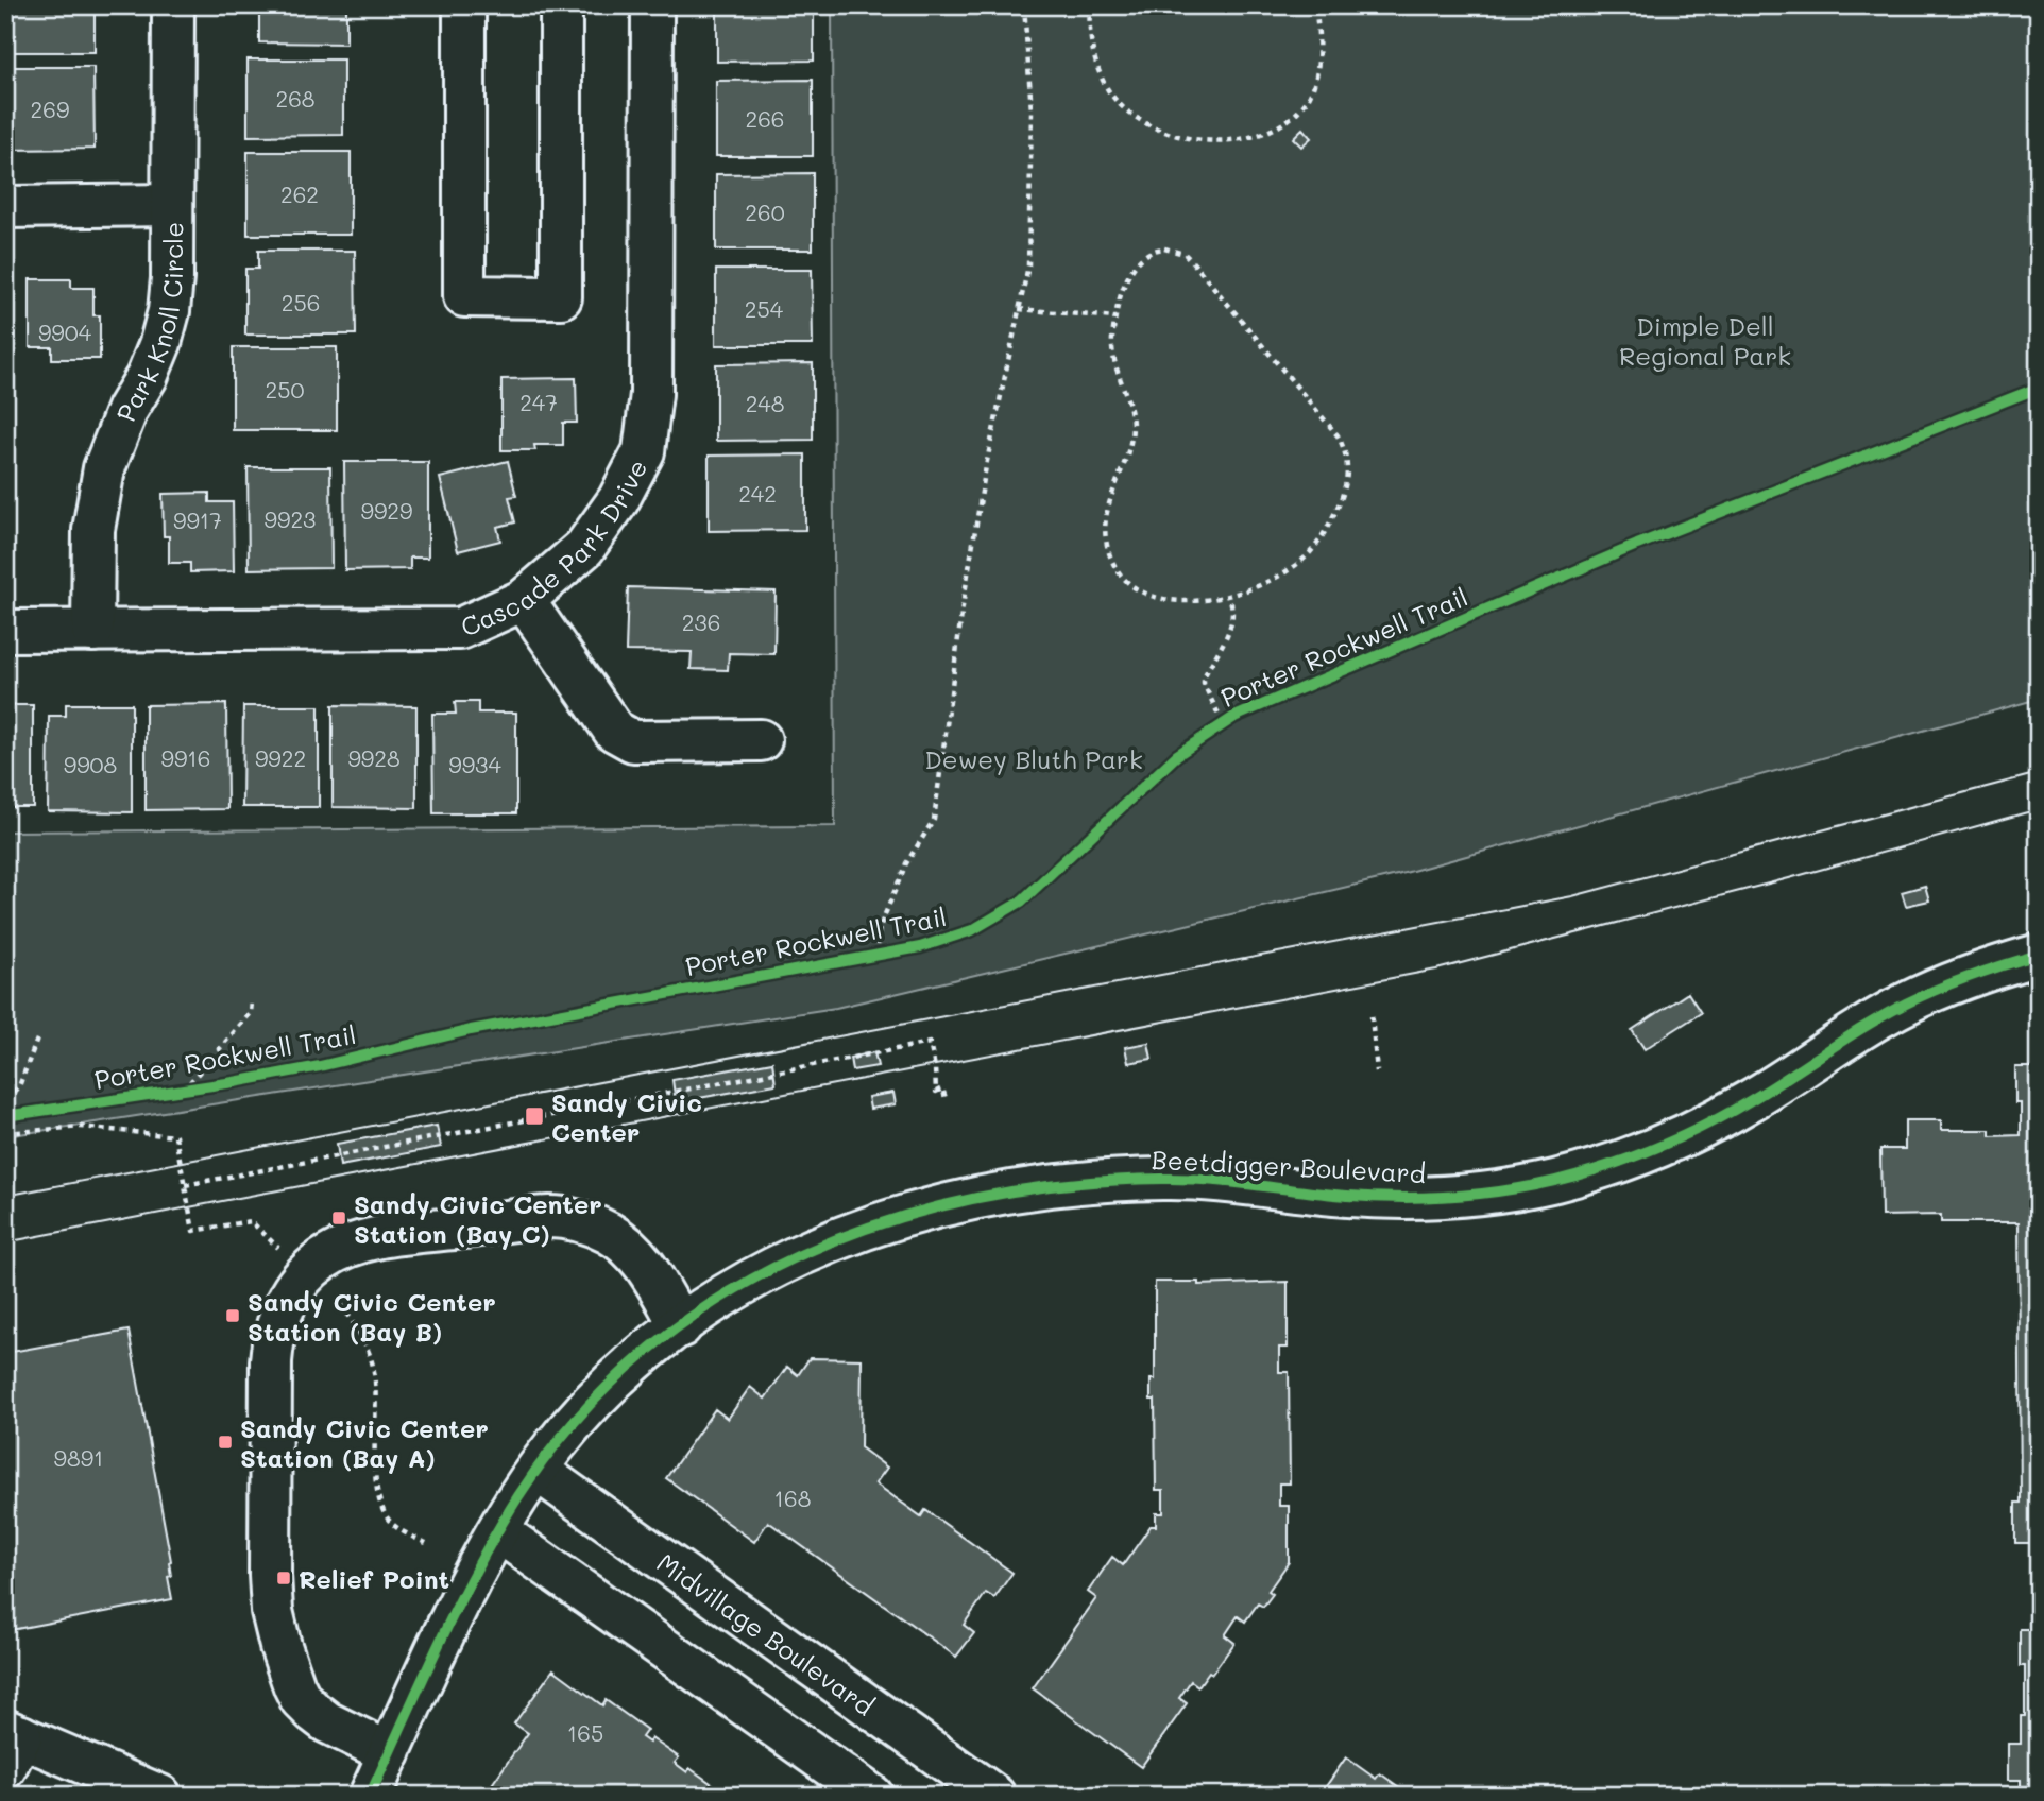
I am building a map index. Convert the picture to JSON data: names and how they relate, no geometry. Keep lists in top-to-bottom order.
{
  "streets": {
    "street": [
      "Park Knoll Circle",
      "Cascade Park Drive",
      "Beetdigger Boulevard",
      "Midvillage Boulevard"
    ],
    "cycle path": ["Porter Rockwell Trail"]
  },
  "crossings": [
    ["Park Knoll Circle", "Cascade Park Drive"],
    ["Beetdigger Boulevard", "Midvillage Boulevard"]
  ],
  "parks": ["Dimple Dell Regional Park", "Dewey Bluth Park"],
  "places": {
    "transit": [
      "Sandy Civic Center",
      "Sandy Civic Center Station (Bay C)",
      "Sandy Civic Center Station (Bay B)",
      "Sandy Civic Center Station (Bay A)",
      "Relief Point"
    ]
  },
  "house_numbers": [
    "268",
    "269",
    "266",
    "262",
    "260",
    "256",
    "254",
    "9904",
    "250",
    "247",
    "248",
    "242",
    "9929",
    "9923",
    "9917",
    "236",
    "9916",
    "9922",
    "9928",
    "9908",
    "9934",
    "9891",
    "168",
    "165"
  ]
}
